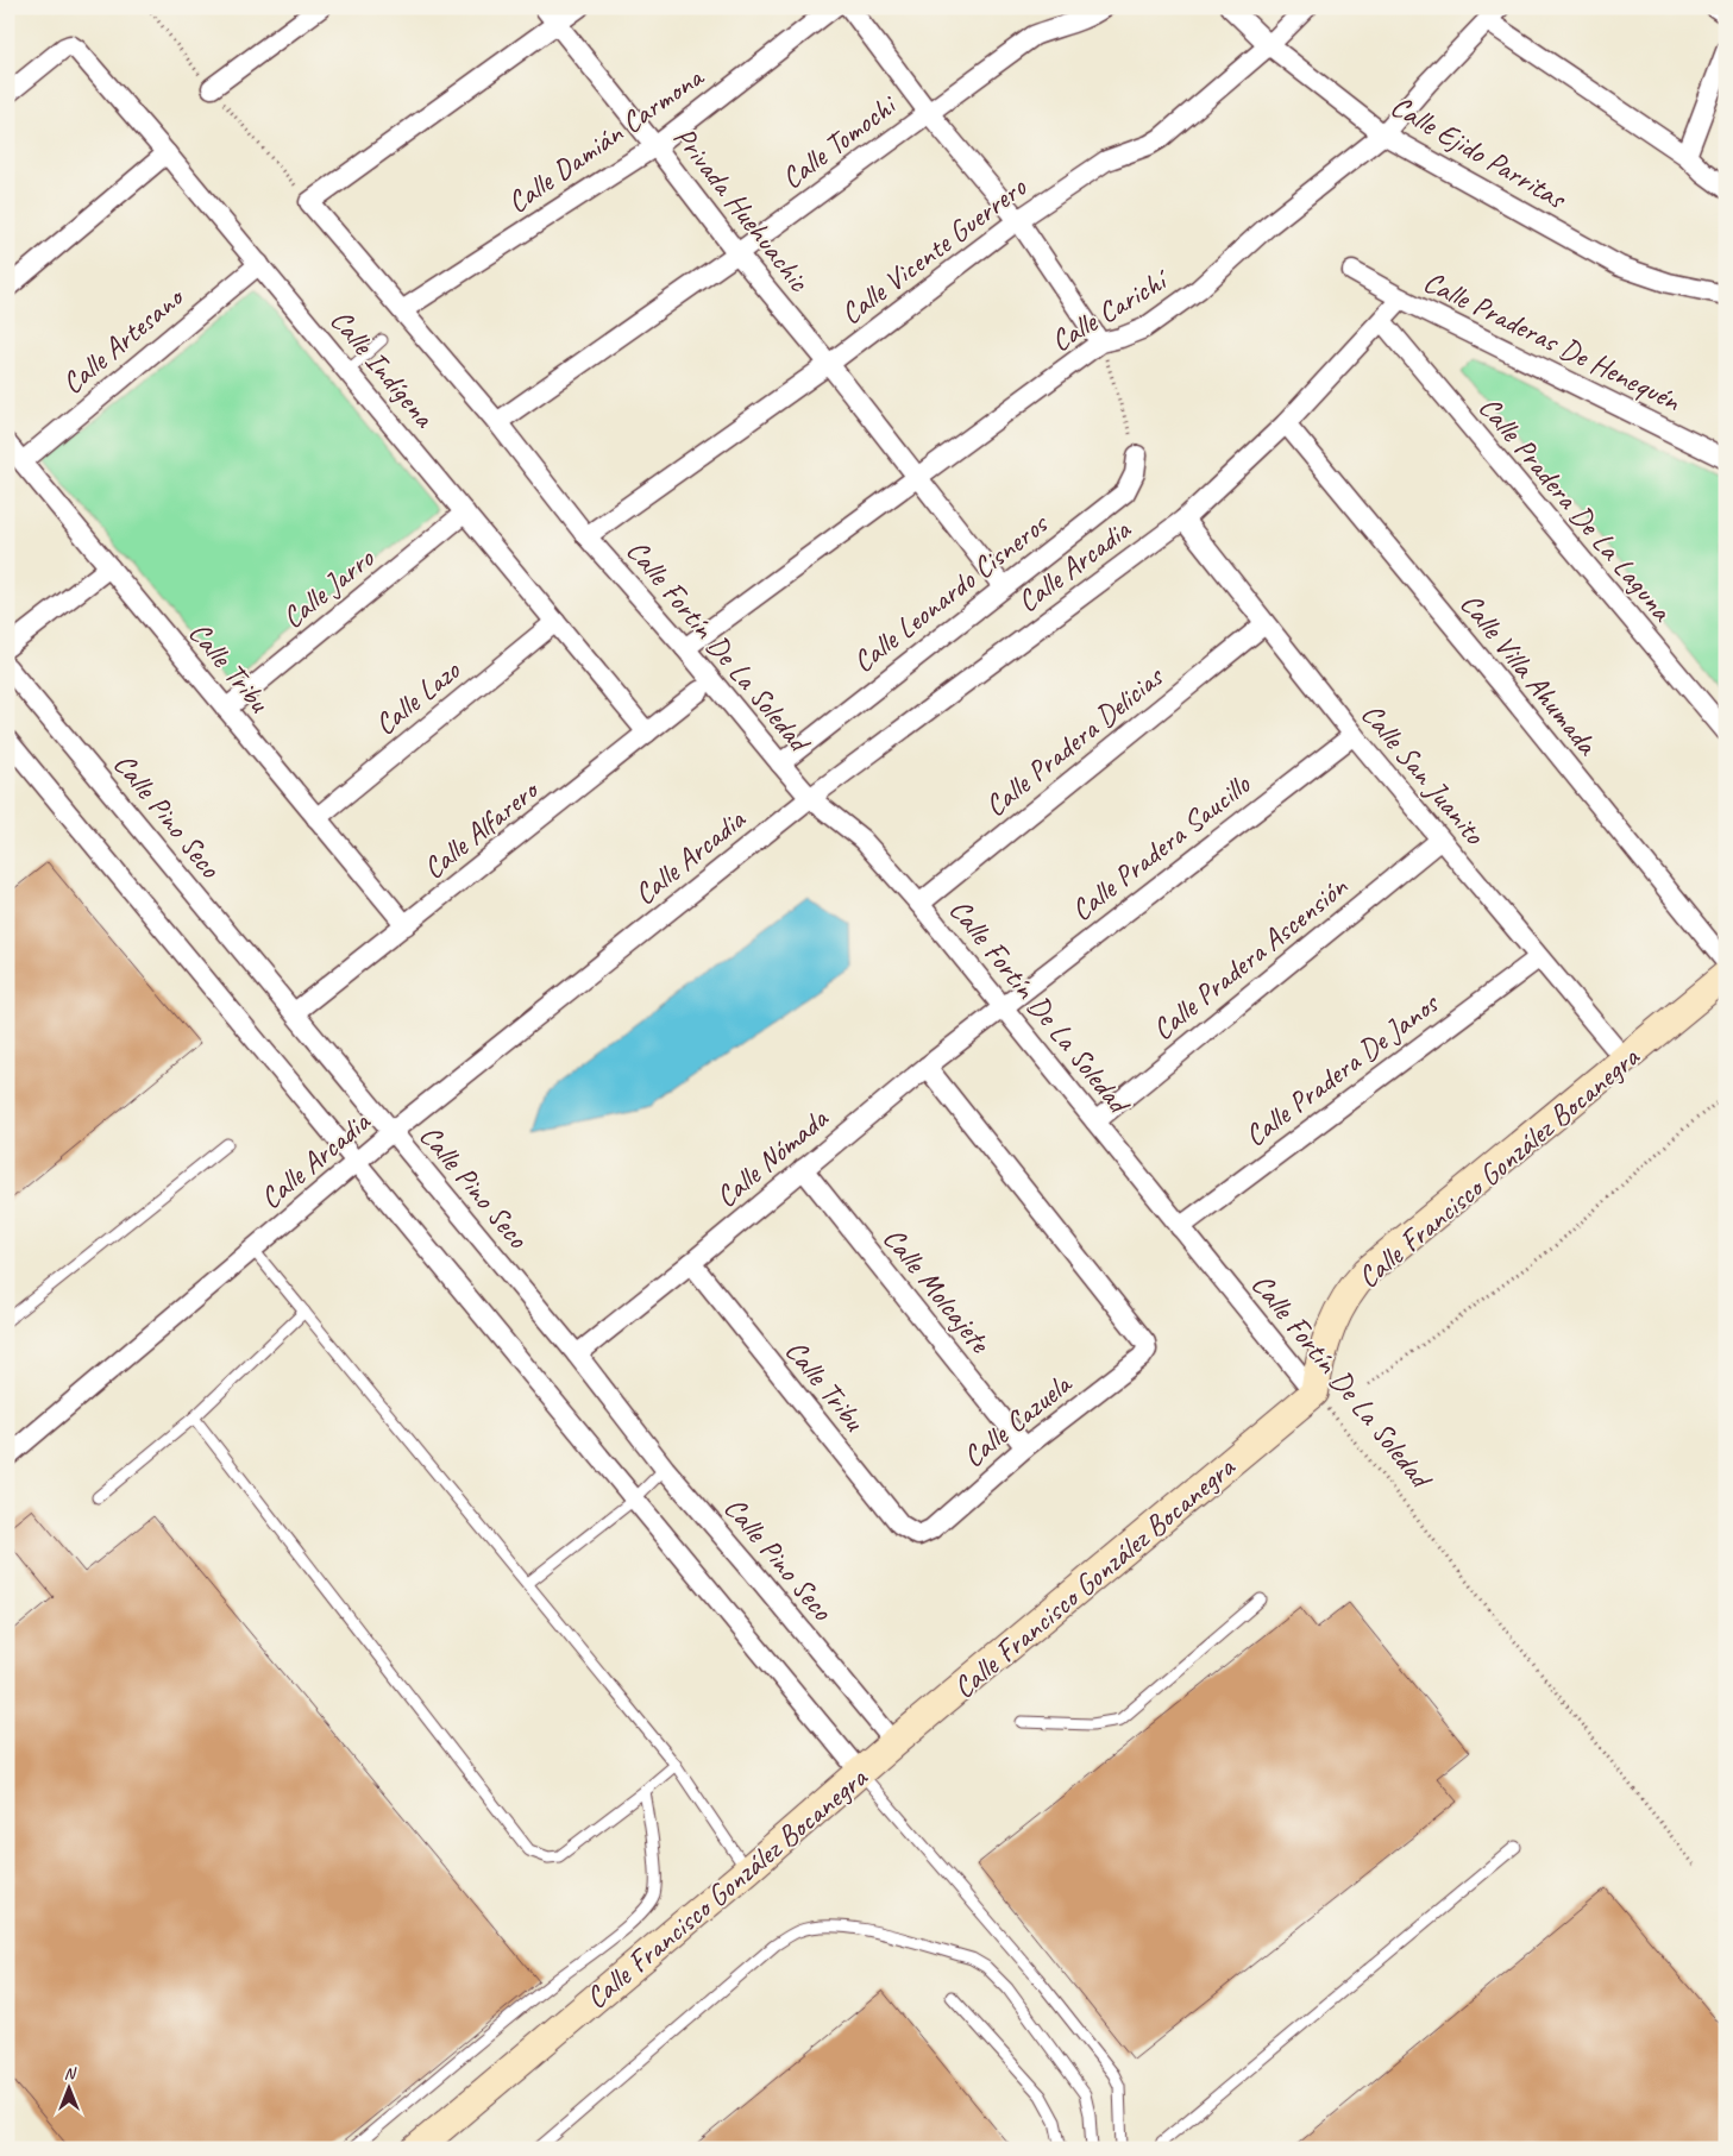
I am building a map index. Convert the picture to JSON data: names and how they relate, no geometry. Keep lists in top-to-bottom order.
{
  "streets": {
    "street": [
      "Calle Damián Carmona",
      "Calle Tomochi",
      "Calle Ejido Parritas",
      "Privada Huehuachic",
      "Calle Vicente Guerrero",
      "Calle Carichí",
      "Calle Artesano",
      "Calle Praderas De Henequén",
      "Calle Indígena",
      "Calle Pradera De La Laguna",
      "Calle Arcadia",
      "Calle Jarro",
      "Calle Leonardo Cisneros",
      "Calle Fortín De La Soledad",
      "Calle Tribu",
      "Calle Villa Ahumada",
      "Calle Lazo",
      "Calle Pradera Delicias",
      "Calle San Juanito",
      "Calle Pino Seco",
      "Calle Alfarero",
      "Calle Pradera Saucillo",
      "Calle Pradera Ascensión",
      "Calle Pradera De Janos",
      "Calle Nómada",
      "Calle Francisco González Bocanegra",
      "Calle Molcajete",
      "Calle Cazuela"
    ]
  },
  "crossings": [
    ["Calle Damián Carmona", "Privada Huehuachic"],
    ["Calle Damián Carmona", "Calle Fortín De La Soledad"],
    ["Calle Tomochi", "Privada Huehuachic"],
    ["Calle Tomochi", "Calle Fortín De La Soledad"],
    ["Calle Ejido Parritas", "Calle Vicente Guerrero"],
    ["Calle Ejido Parritas", "Calle Carichí"],
    ["Privada Huehuachic", "Calle Vicente Guerrero"],
    ["Privada Huehuachic", "Calle Carichí"],
    ["Privada Huehuachic", "Calle Leonardo Cisneros"],
    ["Calle Vicente Guerrero", "Calle Fortín De La Soledad"],
    ["Calle Carichí", "Calle Fortín De La Soledad"],
    ["Calle Artesano", "Calle Indígena"],
    ["Calle Artesano", "Calle Tribu"],
    ["Calle Praderas De Henequén", "Calle Arcadia"],
    ["Calle Indígena", "Calle Jarro"],
    ["Calle Indígena", "Calle Lazo"],
    ["Calle Indígena", "Calle Alfarero"],
    ["Calle Pradera De La Laguna", "Calle Arcadia"],
    ["Calle Arcadia", "Calle Fortín De La Soledad"],
    ["Calle Arcadia", "Calle Villa Ahumada"],
    ["Calle Arcadia", "Calle San Juanito"],
    ["Calle Arcadia", "Calle Pino Seco"],
    ["Calle Jarro", "Calle Tribu"],
    ["Calle Leonardo Cisneros", "Calle Fortín De La Soledad"],
    ["Calle Fortín De La Soledad", "Calle Pradera Delicias"],
    ["Calle Fortín De La Soledad", "Calle Pradera Saucillo"],
    ["Calle Fortín De La Soledad", "Calle Pradera Ascensión"],
    ["Calle Fortín De La Soledad", "Calle Pradera De Janos"],
    ["Calle Fortín De La Soledad", "Calle Nómada"],
    ["Calle Fortín De La Soledad", "Calle Francisco González Bocanegra"],
    ["Calle Tribu", "Calle Lazo"],
    ["Calle Tribu", "Calle Alfarero"],
    ["Calle Tribu", "Calle Nómada"],
    ["Calle Tribu", "Calle Cazuela"],
    ["Calle Pradera Delicias", "Calle San Juanito"],
    ["Calle San Juanito", "Calle Pradera Saucillo"],
    ["Calle San Juanito", "Calle Pradera Ascensión"],
    ["Calle San Juanito", "Calle Pradera De Janos"],
    ["Calle San Juanito", "Calle Francisco González Bocanegra"],
    ["Calle Pino Seco", "Calle Alfarero"],
    ["Calle Pino Seco", "Calle Nómada"],
    ["Calle Pino Seco", "Calle Francisco González Bocanegra"],
    ["Calle Pradera Saucillo", "Calle Nómada"],
    ["Calle Nómada", "Calle Molcajete"],
    ["Calle Nómada", "Calle Cazuela"],
    ["Calle Molcajete", "Calle Cazuela"]
  ],
  "north": "top"
}
